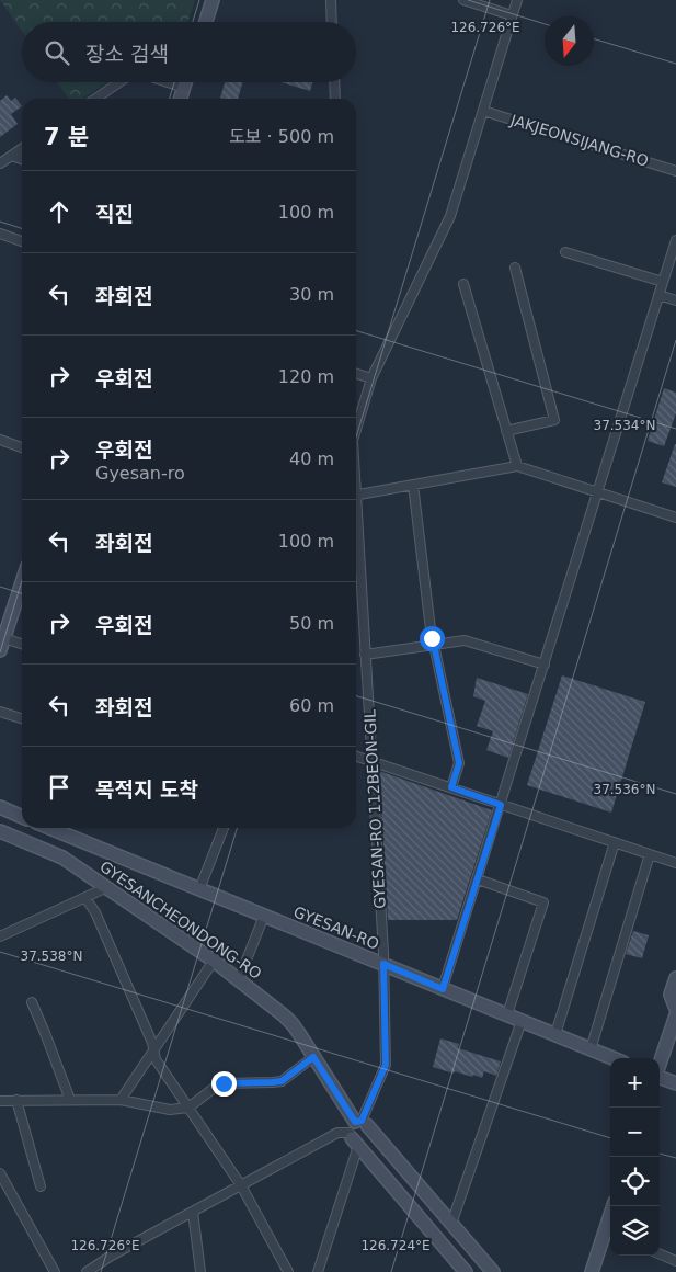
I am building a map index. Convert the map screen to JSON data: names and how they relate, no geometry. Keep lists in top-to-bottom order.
{
  "streets": {
    "street": [
      "JAKJEONSIJANG-RO",
      "GYESAN-RO 112BEON-GIL",
      "GYESANCHEONDONG-RO",
      "GYESAN-RO"
    ]
  },
  "crossings": [
    ["JAKJEONSIJANG-RO", "GYESAN-RO 112BEON-GIL"],
    ["GYESAN-RO 112BEON-GIL", "GYESANCHEONDONG-RO"],
    ["GYESAN-RO 112BEON-GIL", "GYESAN-RO"]
  ],
  "north": "bottom",
  "page": {
    "search": "장소 검색",
    "heading": ["7 분", "도보 · 500 m"],
    "list": [
      ["직진", "100 m"],
      ["좌회전", "30 m"],
      ["우회전", "120 m"],
      ["우회전", "Gyesan-ro", "40 m"],
      ["좌회전", "100 m"],
      ["우회전", "50 m"],
      ["좌회전", "60 m"],
      "목적지 도착"
    ],
    "map_buttons": ["+", "−"]
  },
  "coordinates": [
    "126.726°E",
    "37.534°N",
    "37.536°N",
    "37.538°N",
    "126.724°E"
  ]
}
